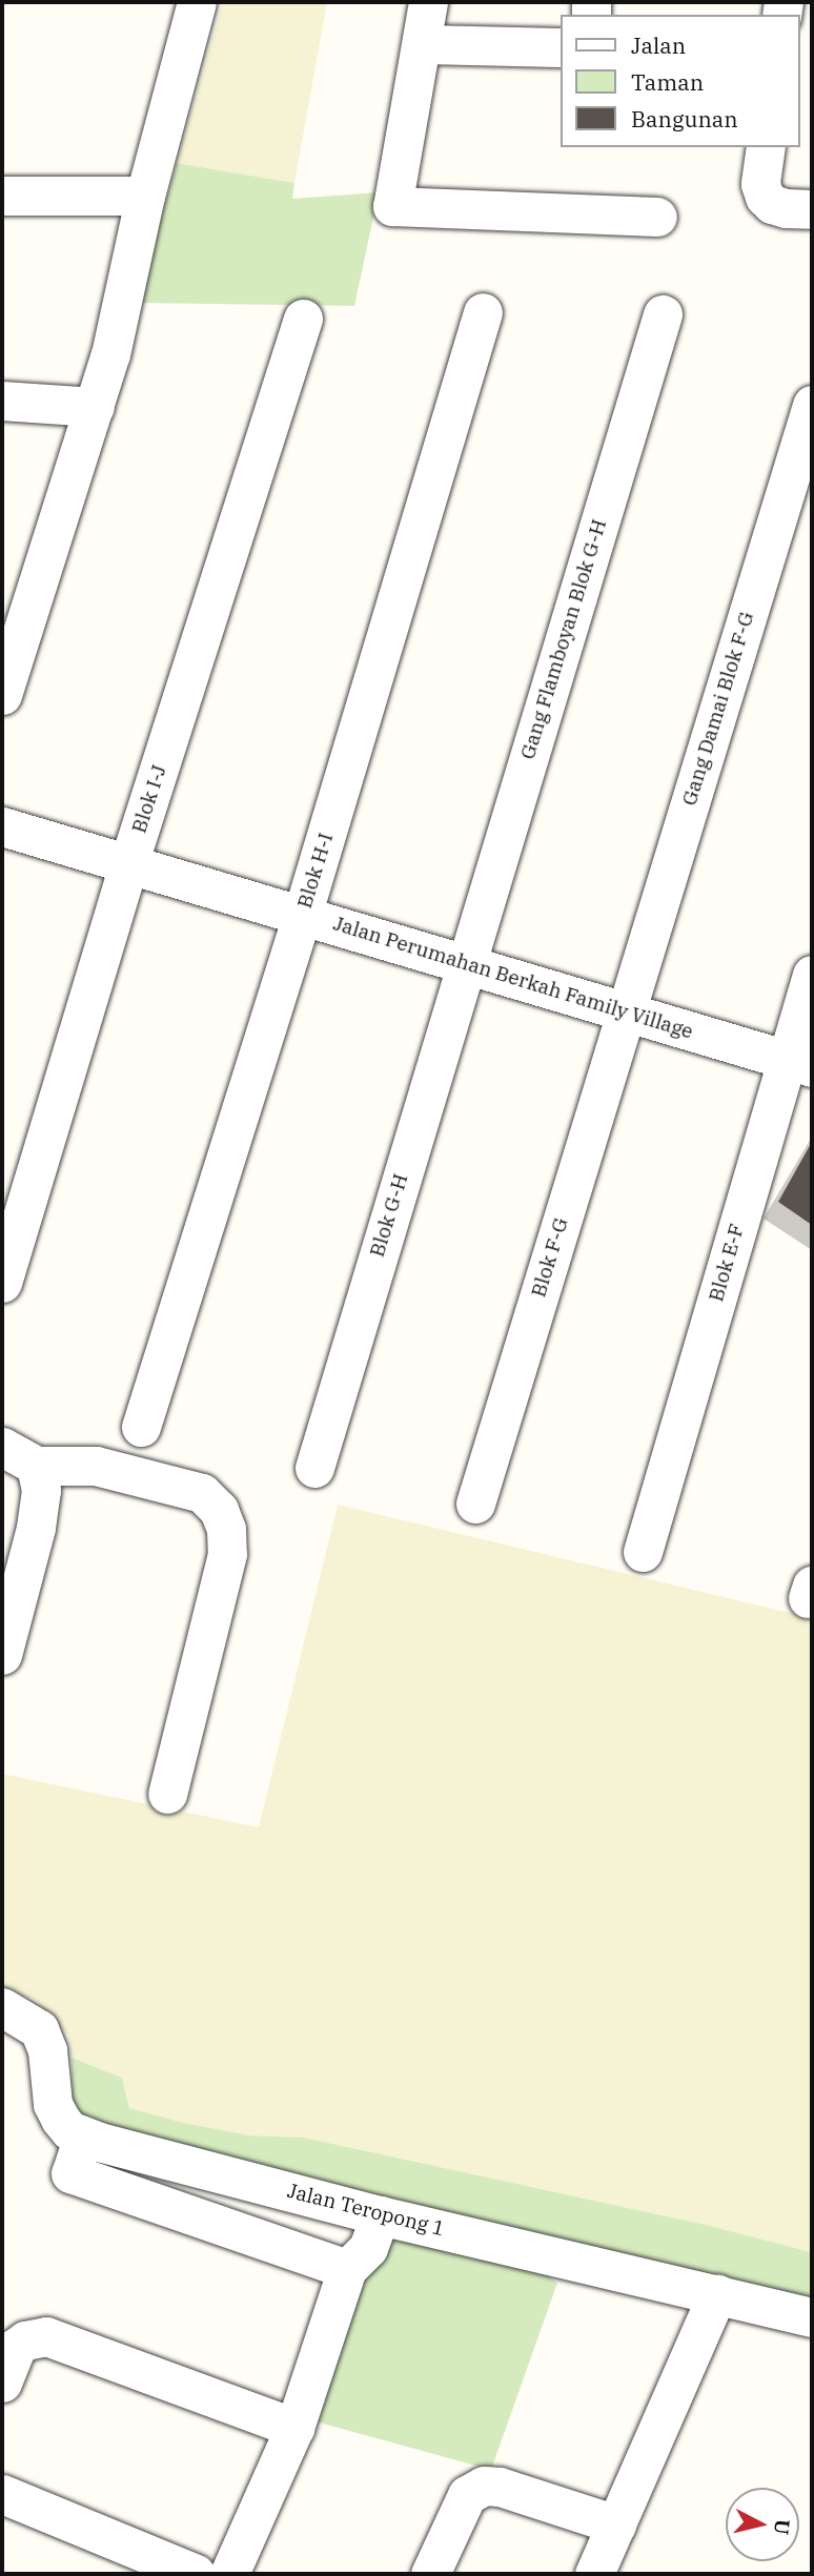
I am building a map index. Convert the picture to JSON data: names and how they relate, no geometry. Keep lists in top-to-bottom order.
{
  "streets": {
    "street": [
      "Gang Flamboyan Blok G-H",
      "Gang Damai Blok F-G",
      "Blok I-J",
      "Blok H-I",
      "Jalan Perumahan Berkah Family Village",
      "Blok G-H",
      "Blok F-G",
      "Blok E-F",
      "Jalan Teropong 1"
    ]
  },
  "crossings": [
    ["Gang Flamboyan Blok G-H", "Jalan Perumahan Berkah Family Village"],
    ["Gang Flamboyan Blok G-H", "Blok G-H"],
    ["Gang Damai Blok F-G", "Jalan Perumahan Berkah Family Village"],
    ["Gang Damai Blok F-G", "Blok F-G"],
    ["Blok I-J", "Jalan Perumahan Berkah Family Village"],
    ["Blok H-I", "Jalan Perumahan Berkah Family Village"],
    ["Jalan Perumahan Berkah Family Village", "Blok G-H"],
    ["Jalan Perumahan Berkah Family Village", "Blok F-G"],
    ["Jalan Perumahan Berkah Family Village", "Blok E-F"]
  ],
  "legend": ["Jalan", "Taman", "Bangunan"],
  "north": "right"
}
